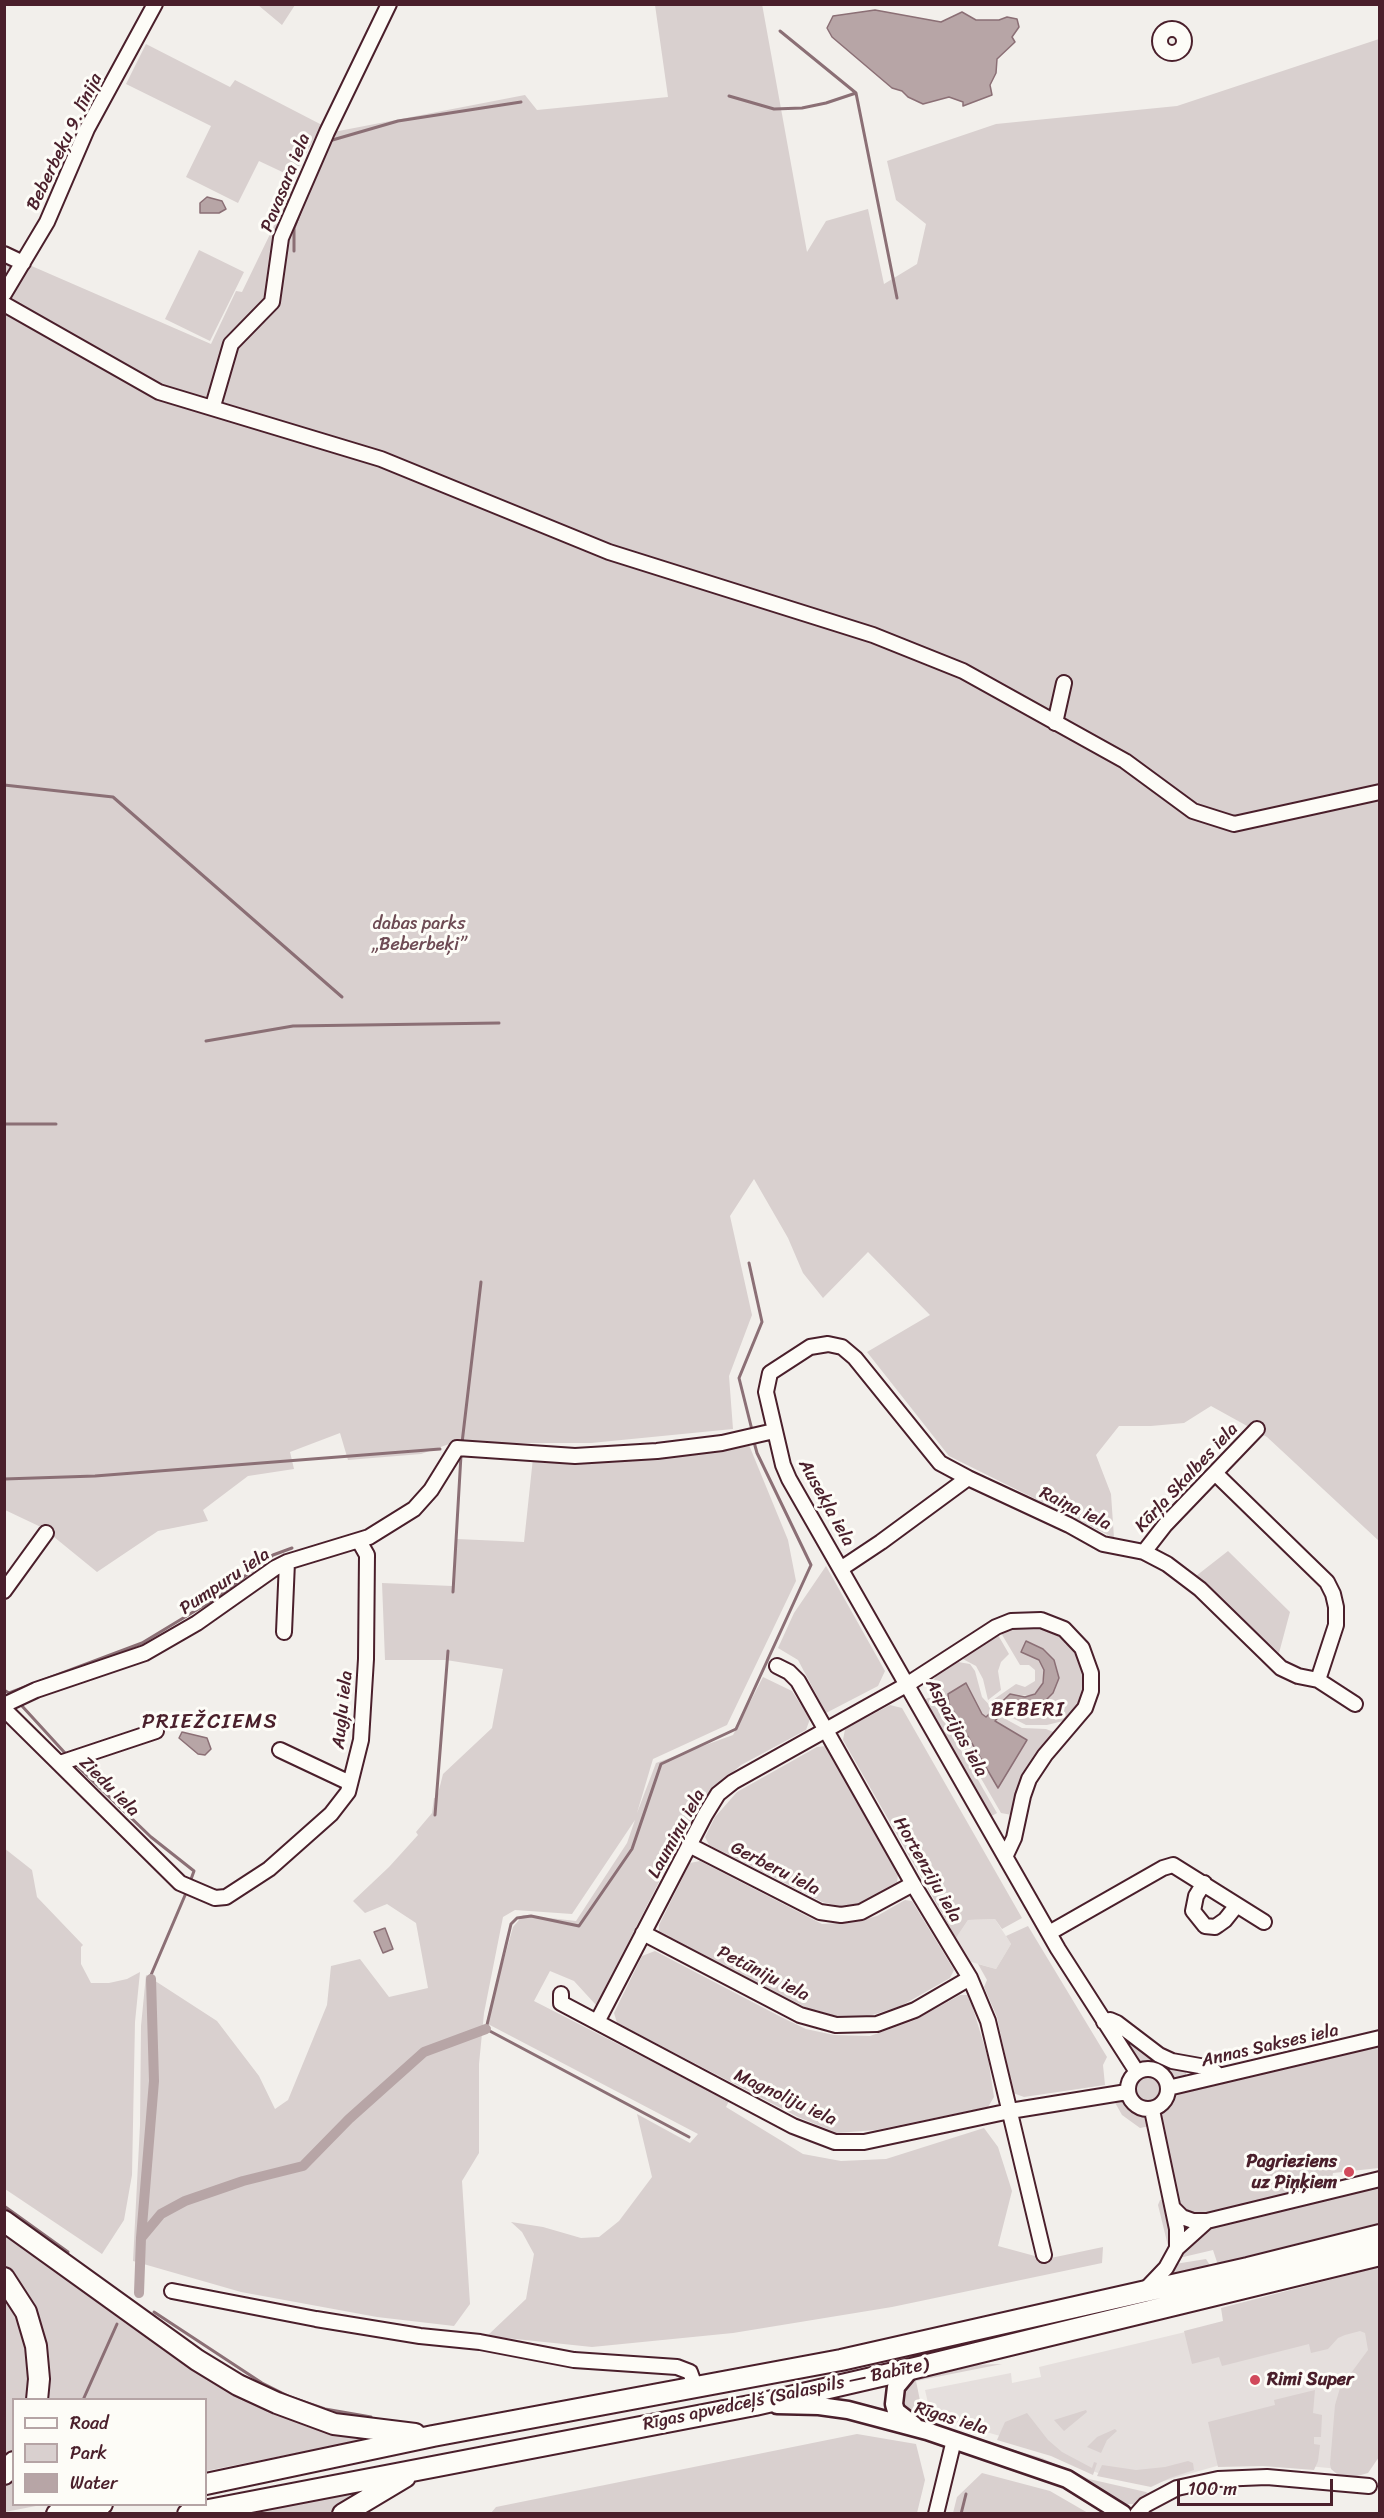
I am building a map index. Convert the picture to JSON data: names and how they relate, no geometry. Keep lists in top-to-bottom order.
{
  "streets": {
    "highway": ["Rīgas apvedceļš (Salaspils — Babīte)"],
    "main road": ["Rīgas iela"],
    "street": [
      "Beberbeķu 9. līnija",
      "Pavasara iela",
      "Kārļa Skalbes iela",
      "Ausekļa iela",
      "Raiņa iela",
      "Pumpuru iela",
      "Augļu iela",
      "Aspazijas iela",
      "Ziedu iela",
      "Laumiņu iela",
      "Gerberu iela",
      "Hortenziju iela",
      "Petūniju iela",
      "Annas Sakses iela",
      "Magnoliju iela"
    ]
  },
  "crossings": [
    ["Kārļa Skalbes iela", "Raiņa iela"],
    ["Ausekļa iela", "Raiņa iela"],
    ["Ausekļa iela", "Pumpuru iela"],
    ["Ausekļa iela", "Aspazijas iela"],
    ["Ausekļa iela", "Laumiņu iela"],
    ["Pumpuru iela", "Augļu iela"],
    ["Pumpuru iela", "Ziedu iela"],
    ["Augļu iela", "Ziedu iela"],
    ["Aspazijas iela", "Laumiņu iela"],
    ["Aspazijas iela", "Annas Sakses iela"],
    ["Aspazijas iela", "Magnoliju iela"],
    ["Laumiņu iela", "Gerberu iela"],
    ["Laumiņu iela", "Hortenziju iela"],
    ["Laumiņu iela", "Petūniju iela"],
    ["Laumiņu iela", "Magnoliju iela"],
    ["Gerberu iela", "Hortenziju iela"],
    ["Hortenziju iela", "Petūniju iela"],
    ["Hortenziju iela", "Magnoliju iela"],
    ["Annas Sakses iela", "Magnoliju iela"],
    ["Rīgas apvedceļš (Salaspils — Babīte)", "Rīgas iela"]
  ],
  "districts": ["BEBERI", "PRIEŽCIEMS"],
  "parks": ["dabas parks „Beberbeķi”"],
  "places": ["Pagrieziens uz Piņķiem", "Rimi Super"],
  "legend": ["Road", "Park", "Water"],
  "scale_bar": "100 m"
}
